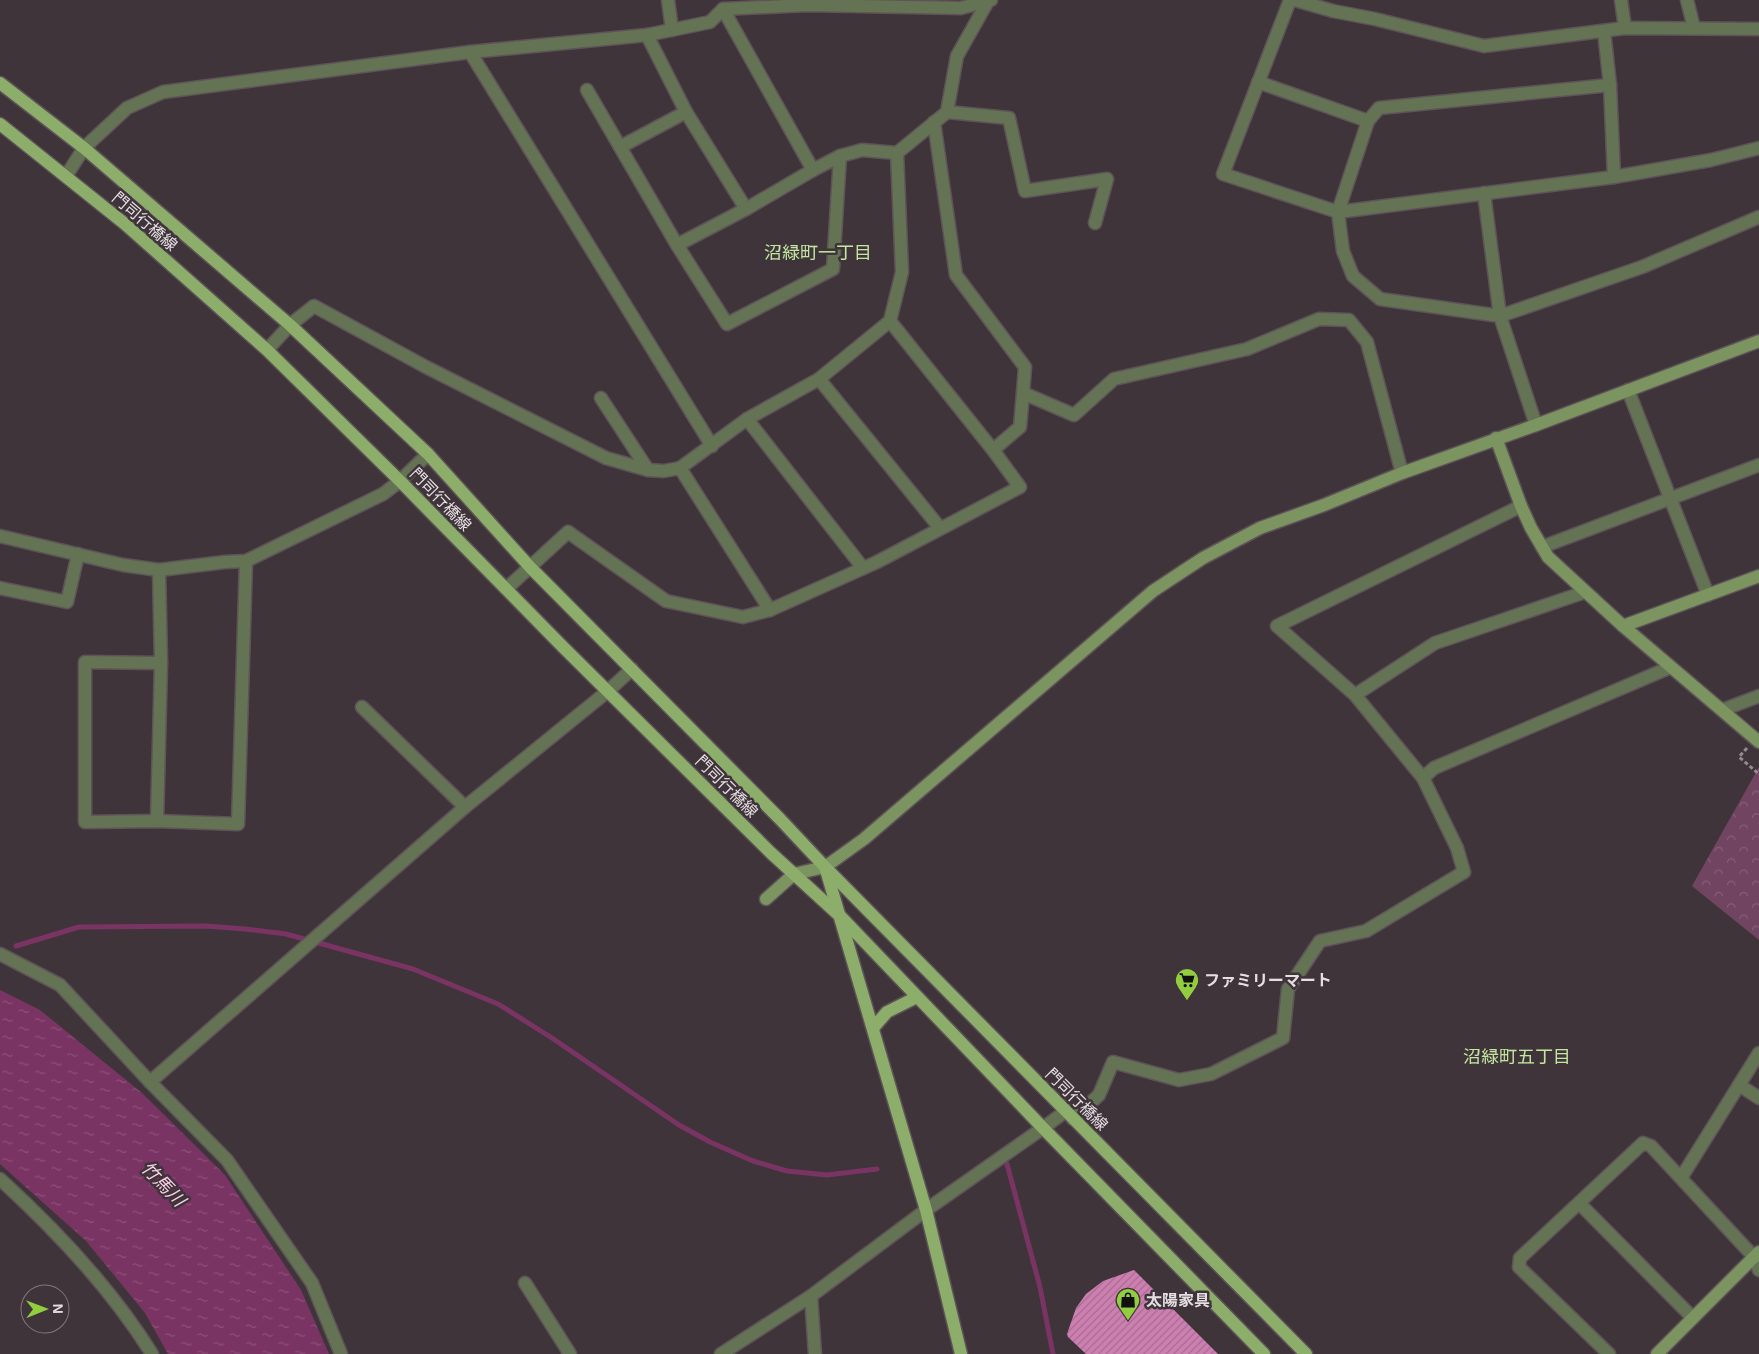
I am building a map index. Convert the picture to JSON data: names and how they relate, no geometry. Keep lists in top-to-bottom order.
{
  "streets": {
    "main road": ["門司行橋線"]
  },
  "districts": ["沼緑町一丁目", "沼緑町五丁目"],
  "water": ["竹馬川"],
  "places": {
    "supermarket": ["ファミリーマート"],
    "shop": ["太陽家具"]
  },
  "north": "right"
}
